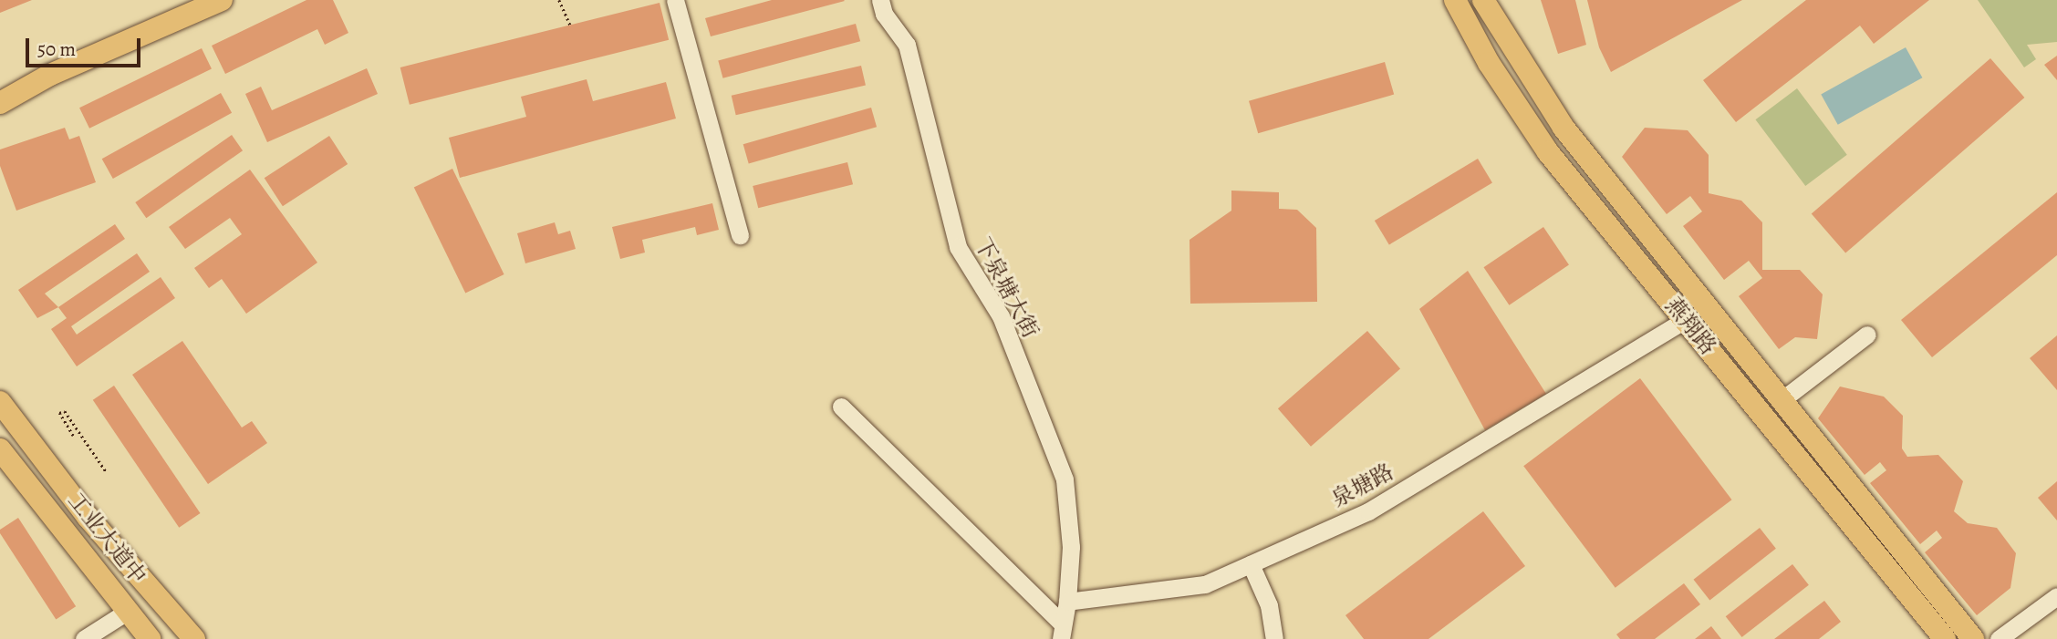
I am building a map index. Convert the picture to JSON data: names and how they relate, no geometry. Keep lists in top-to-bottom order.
{
  "streets": {
    "main road": ["燕翔路", "工业大道中"],
    "street": ["下泉塘大街", "泉塘路"]
  },
  "crossings": [
    ["下泉塘大街", "泉塘路"],
    ["燕翔路", "泉塘路"]
  ],
  "scale_bar": "50 m"
}
